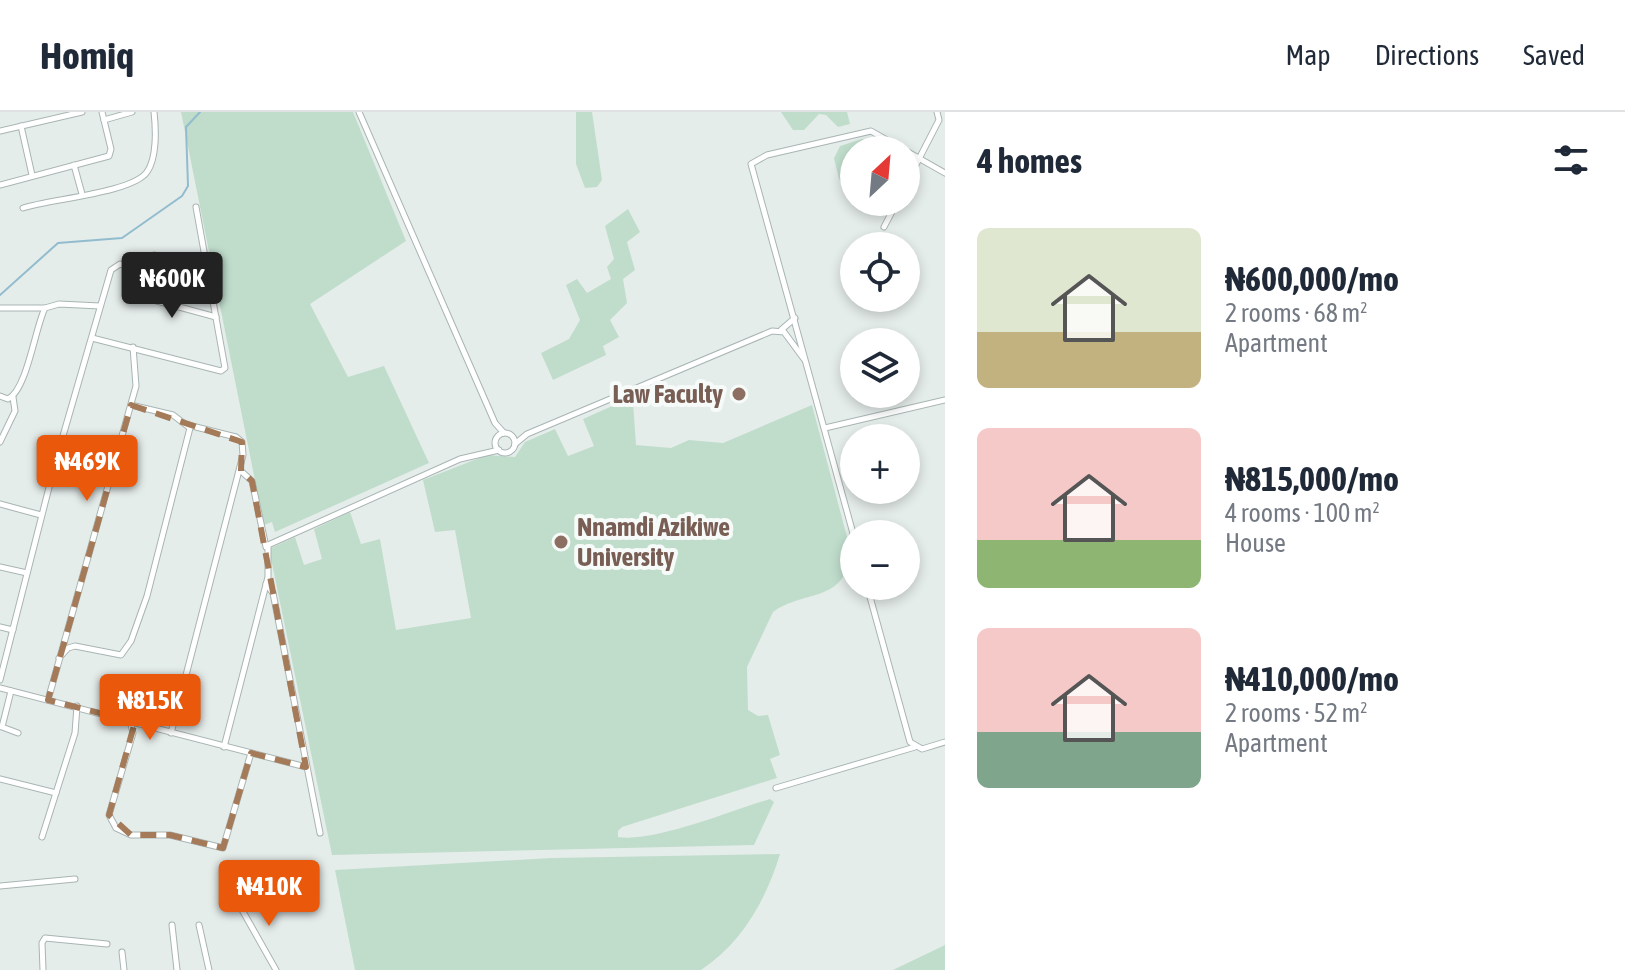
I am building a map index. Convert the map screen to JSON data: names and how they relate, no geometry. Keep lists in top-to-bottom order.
{
  "places": ["Law Faculty", "Nnamdi Azikiwe University"],
  "north": "top right",
  "page": {
    "header": "Homiq",
    "nav": ["Map", "Directions", "Saved"],
    "heading": "4 homes",
    "map_buttons": ["+", "−"],
    "list": [
      {
        "name": "₦600,000/mo",
        "note": "2 rooms · 68 m² · Apartment"
      },
      {
        "name": "₦815,000/mo",
        "note": "4 rooms · 100 m² · House"
      },
      {
        "name": "₦410,000/mo",
        "note": "2 rooms · 52 m² · Apartment"
      }
    ],
    "price": [
      "₦600K",
      "₦469K",
      "₦815K",
      "₦410K"
    ]
  }
}
